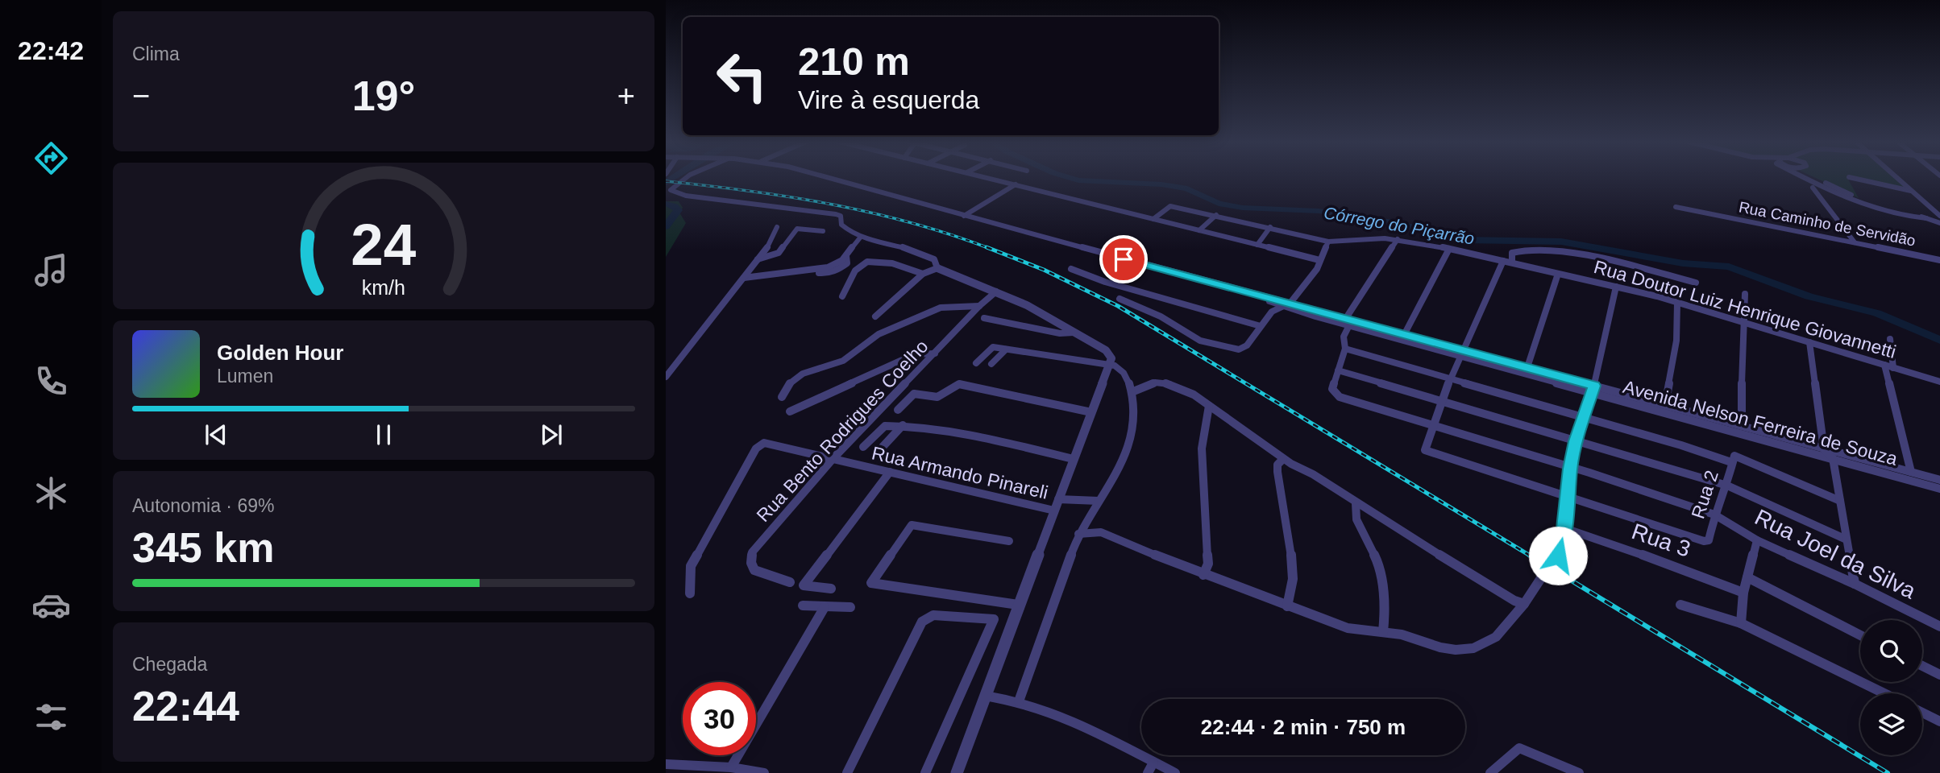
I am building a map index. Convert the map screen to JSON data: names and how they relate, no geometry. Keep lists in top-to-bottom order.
{
  "streets": {
    "street": [
      "Rua Caminho de Servidão",
      "Rua Doutor Luiz Henrique Giovannetti",
      "Avenida Nelson Ferreira de Souza",
      "Rua Bento Rodrigues Coelho",
      "Rua Armando Pinareli",
      "Rua 2",
      "Rua 3",
      "Rua Joel da Silva"
    ]
  },
  "crossings": [
    ["Rua Bento Rodrigues Coelho", "Rua Armando Pinareli"],
    ["Rua 2", "Rua Joel da Silva"]
  ],
  "water": ["Córrego do Piçarrão"],
  "page": {
    "tabs": "22:42",
    "tile": [
      "Clima",
      ["Autonomia · 69%", "345 km"],
      ["Chegada", "22:44"]
    ],
    "turn": ["210 m", "Vire à esquerda"],
    "heat": ["−", "19°", "+"],
    "song": ["Golden Hour", "Lumen"],
    "limit": "30",
    "trip": "22:44 · 2 min · 750 m",
    "gauge": ["24", "km/h"]
  }
}
